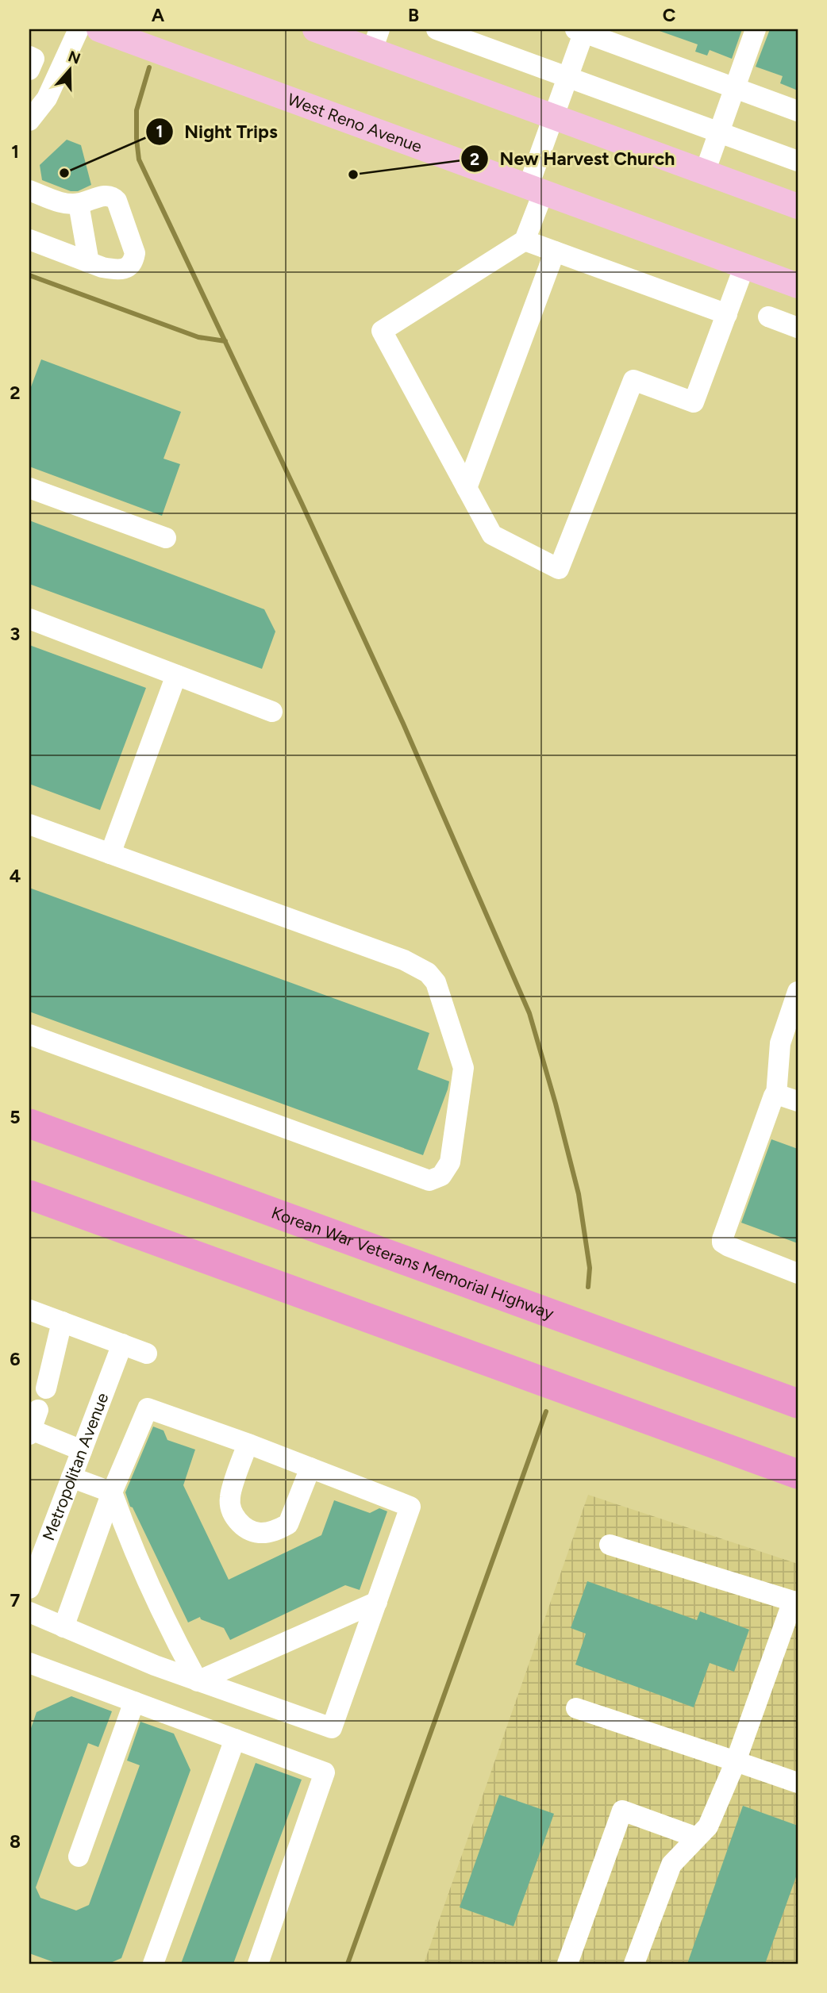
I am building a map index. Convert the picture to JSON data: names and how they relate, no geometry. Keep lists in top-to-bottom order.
{
  "streets": {
    "highway": ["Korean War Veterans Memorial Highway"],
    "main road": ["West Reno Avenue"],
    "street": ["Metropolitan Avenue"]
  },
  "places": ["Night Trips", "New Harvest Church"],
  "north": "top",
  "grid": {
    "columns": ["A", "B", "C"],
    "rows": [
      "1",
      "2",
      "3",
      "4",
      "5",
      "6",
      "7",
      "8"
    ]
  }
}
